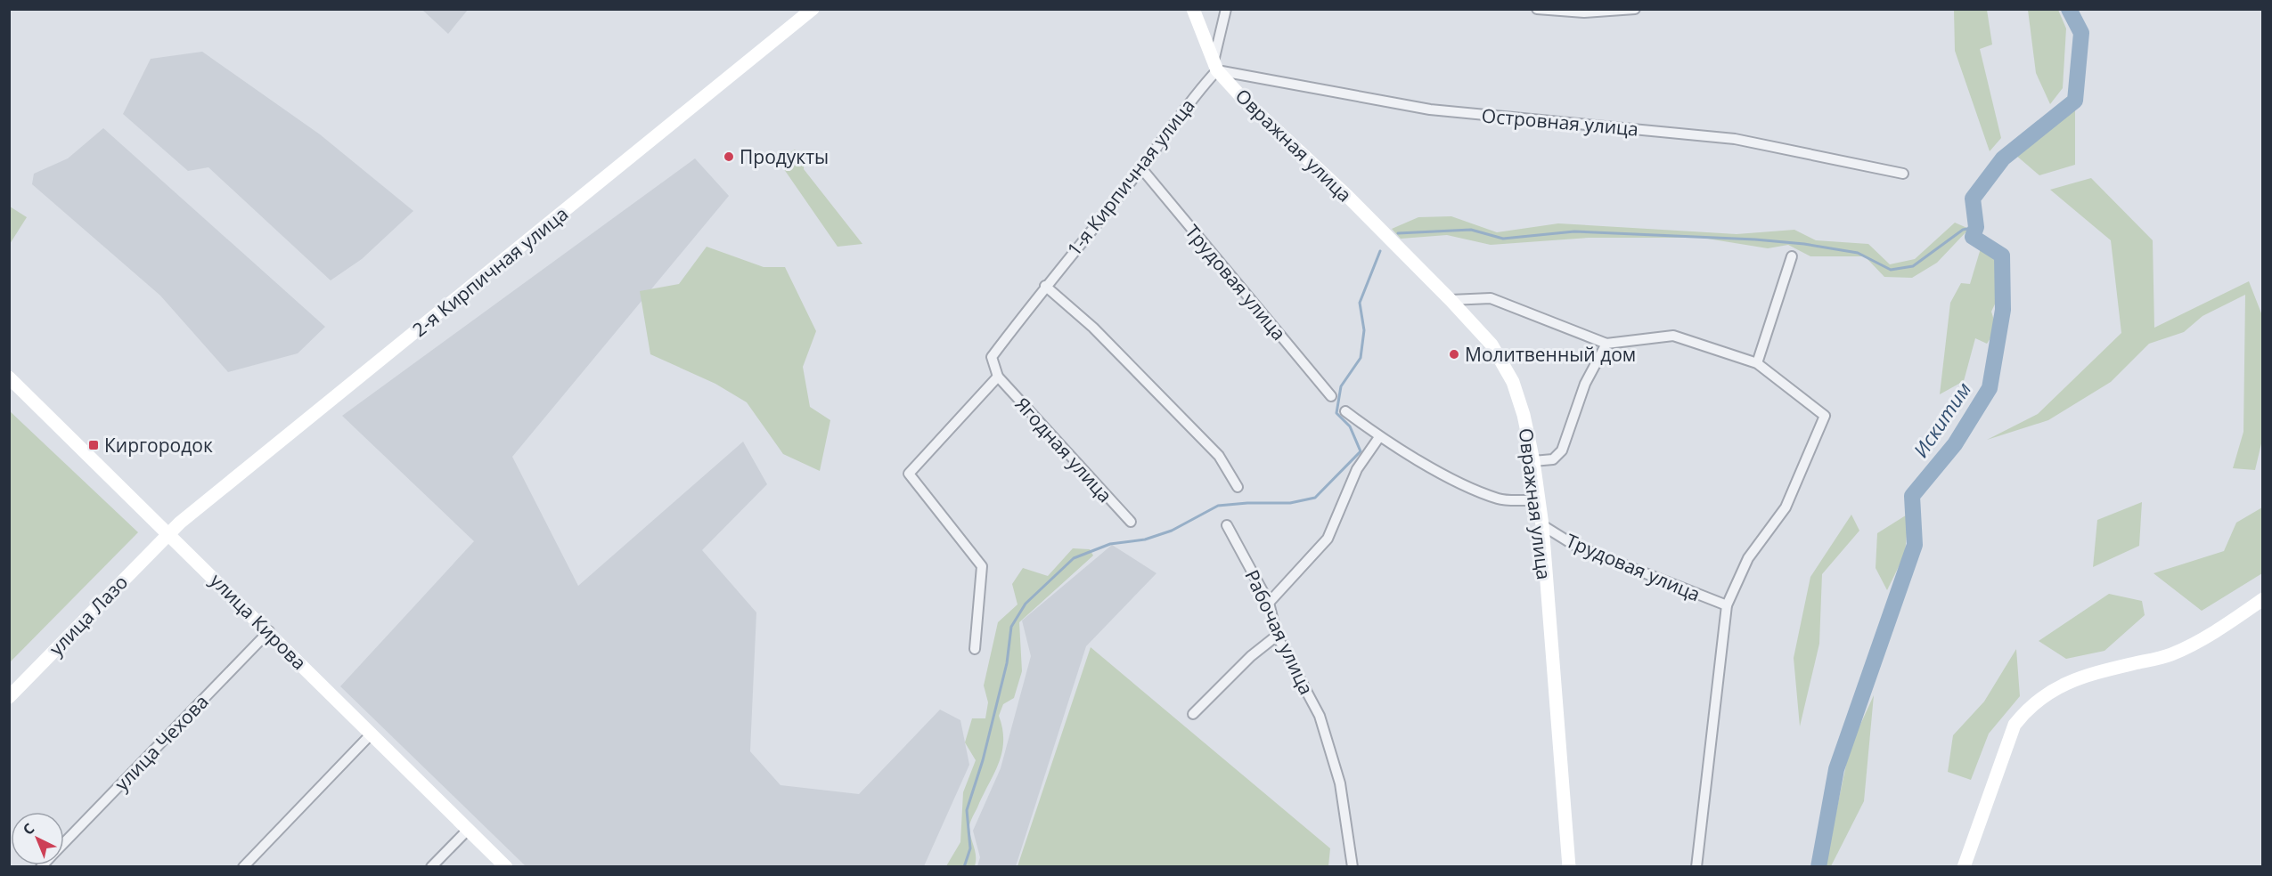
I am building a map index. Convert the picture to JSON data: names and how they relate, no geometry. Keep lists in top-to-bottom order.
{
  "streets": {
    "street": [
      "Островная улица",
      "Овражная улица",
      "1-я Кирпичная улица",
      "2-я Кирпичная улица",
      "Трудовая улица",
      "Ягодная улица",
      "улица Лазо",
      "улица Кирова",
      "Рабочая улица",
      "улица Чехова"
    ]
  },
  "crossings": [
    ["Островная улица", "Овражная улица"],
    ["Островная улица", "1-я Кирпичная улица"],
    ["Овражная улица", "1-я Кирпичная улица"],
    ["Овражная улица", "Трудовая улица"],
    ["1-я Кирпичная улица", "Трудовая улица"],
    ["1-я Кирпичная улица", "Ягодная улица"],
    ["2-я Кирпичная улица", "улица Лазо"],
    ["2-я Кирпичная улица", "улица Кирова"],
    ["улица Лазо", "улица Кирова"],
    ["улица Кирова", "улица Чехова"]
  ],
  "water": ["Искитим"],
  "places": {
    "other": ["Продукты", "Молитвенный дом"],
    "transit": ["Киргородок"]
  },
  "north": "top left"
}
